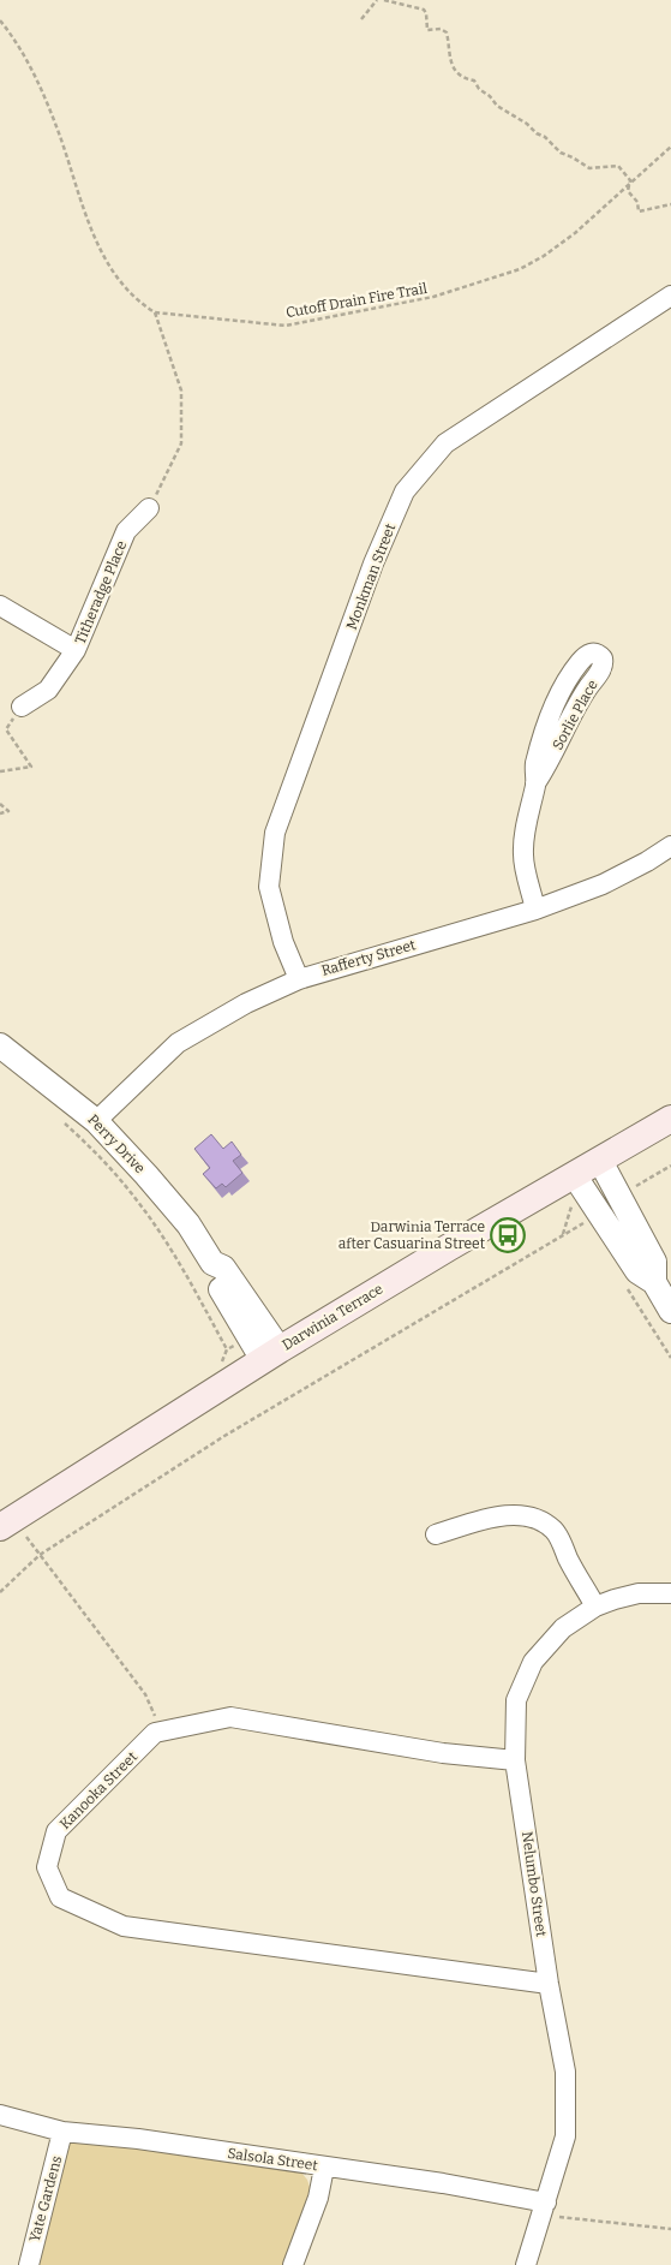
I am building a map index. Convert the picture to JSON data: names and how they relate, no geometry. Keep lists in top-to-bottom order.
{
  "streets": {
    "main road": ["Darwinia Terrace"],
    "street": [
      "Monkman Street",
      "Titheradge Place",
      "Sorlie Place",
      "Rafferty Street",
      "Perry Drive",
      "Kanooka Street",
      "Nelumbo Street",
      "Salsola Street",
      "Yate Gardens"
    ],
    "path": ["Cutoff Drain Fire Trail"]
  },
  "crossings": [
    ["Monkman Street", "Rafferty Street"],
    ["Sorlie Place", "Rafferty Street"],
    ["Rafferty Street", "Perry Drive"],
    ["Perry Drive", "Darwinia Terrace"],
    ["Kanooka Street", "Nelumbo Street"],
    ["Nelumbo Street", "Salsola Street"],
    ["Salsola Street", "Yate Gardens"]
  ],
  "places": {
    "bus stop": ["Darwinia Terrace after Casuarina Street"]
  }
}
